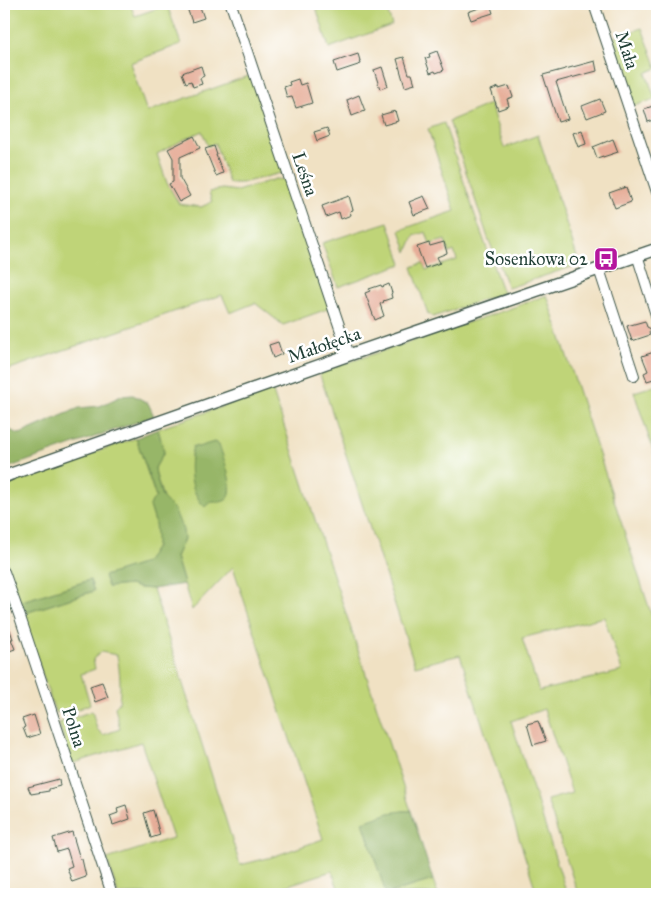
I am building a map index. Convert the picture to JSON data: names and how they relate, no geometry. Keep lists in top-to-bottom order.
{
  "streets": {
    "street": [
      "Mała",
      "Leśna",
      "Małołęcka",
      "Polna"
    ]
  },
  "crossings": [
    ["Leśna", "Małołęcka"]
  ],
  "places": {
    "bus stop": ["Sosenkowa 02"]
  }
}
